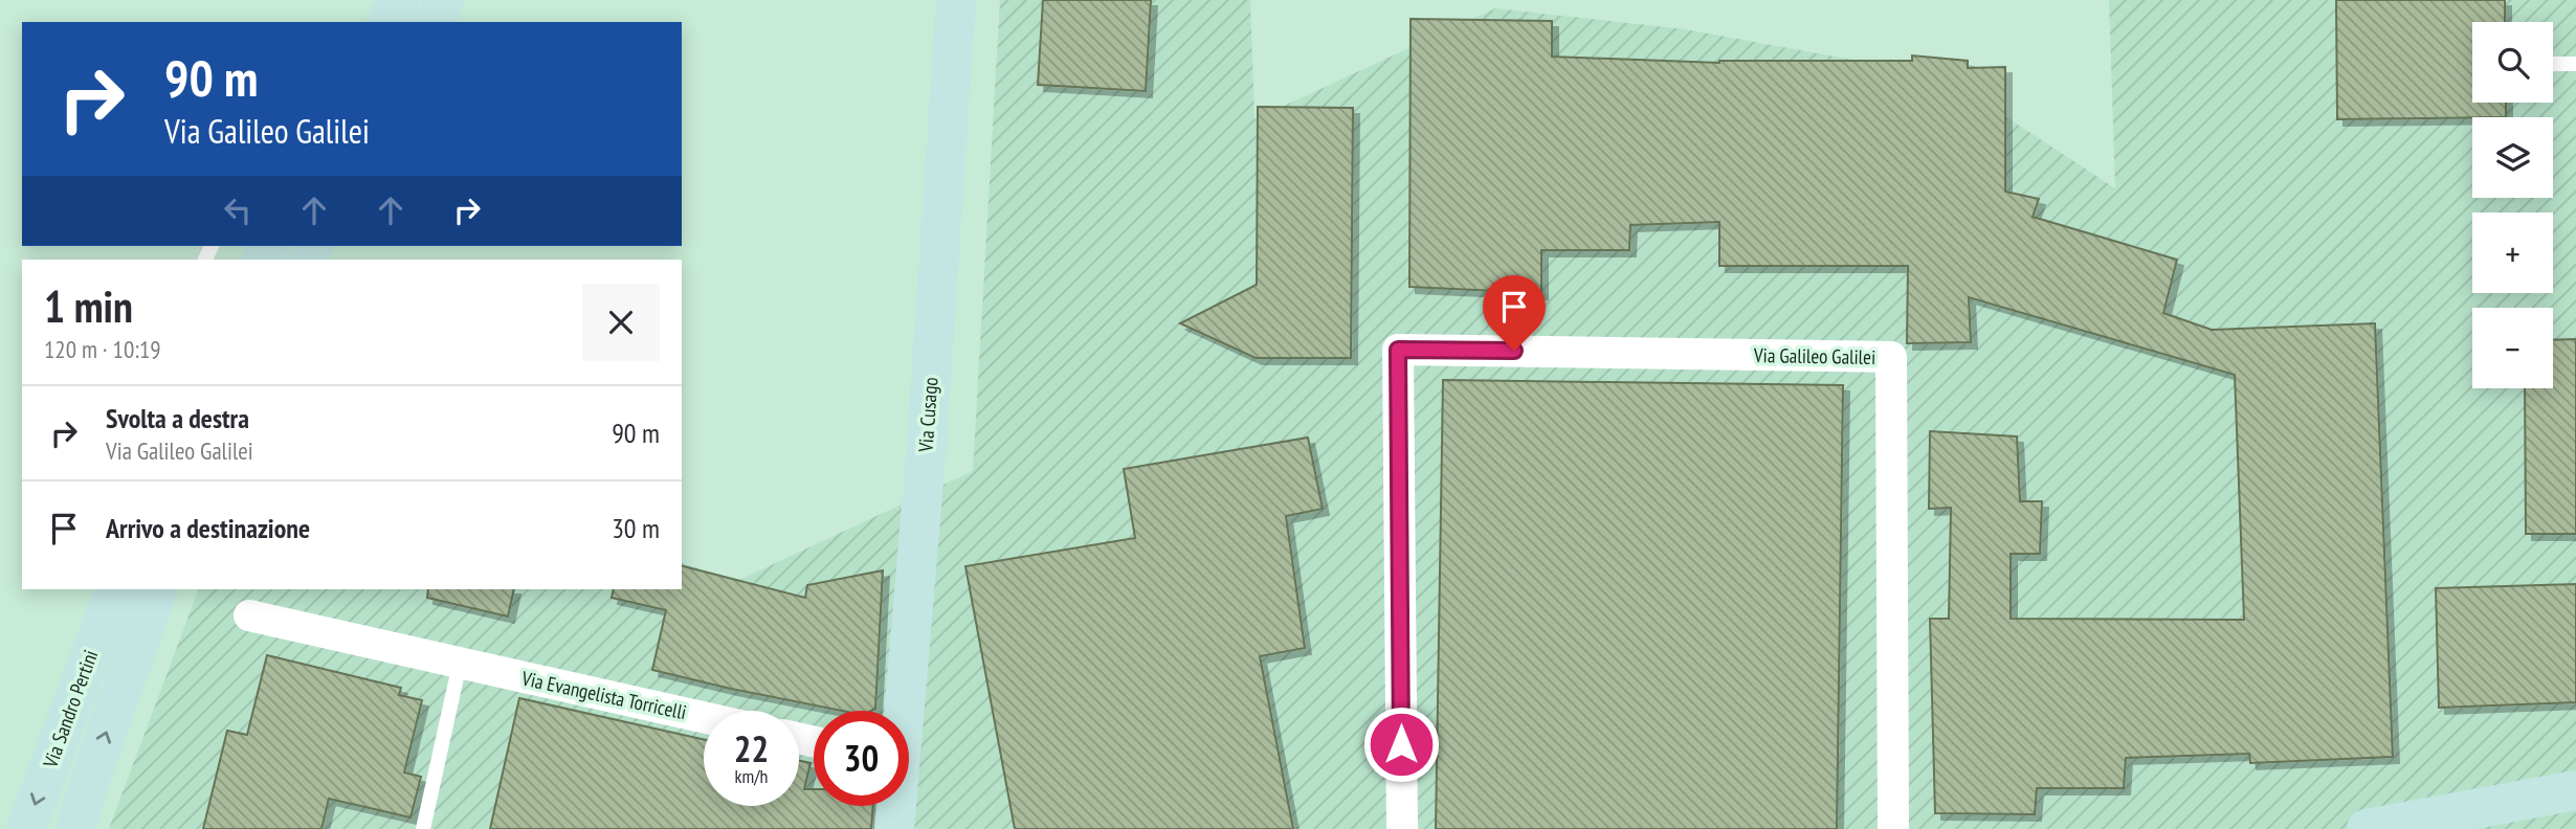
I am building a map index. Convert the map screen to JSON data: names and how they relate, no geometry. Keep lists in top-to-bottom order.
{
  "streets": {
    "street": [
      "Via Galileo Galilei",
      "Via Cusago",
      "Via Evangelista Torricelli",
      "Via Sandro Pertini"
    ]
  },
  "page": {
    "map_buttons": ["+", "−"],
    "turn": ["90 m", "Via Galileo Galilei"],
    "heading": ["1 min", "120 m · 10:19"],
    "list": [
      {
        "name": "Svolta a destra",
        "note": "Via Galileo Galilei",
        "value": "90 m"
      },
      {
        "name": "Arrivo a destinazione",
        "value": "30 m"
      }
    ],
    "speed": "22 km/h",
    "limit": "30"
  }
}
